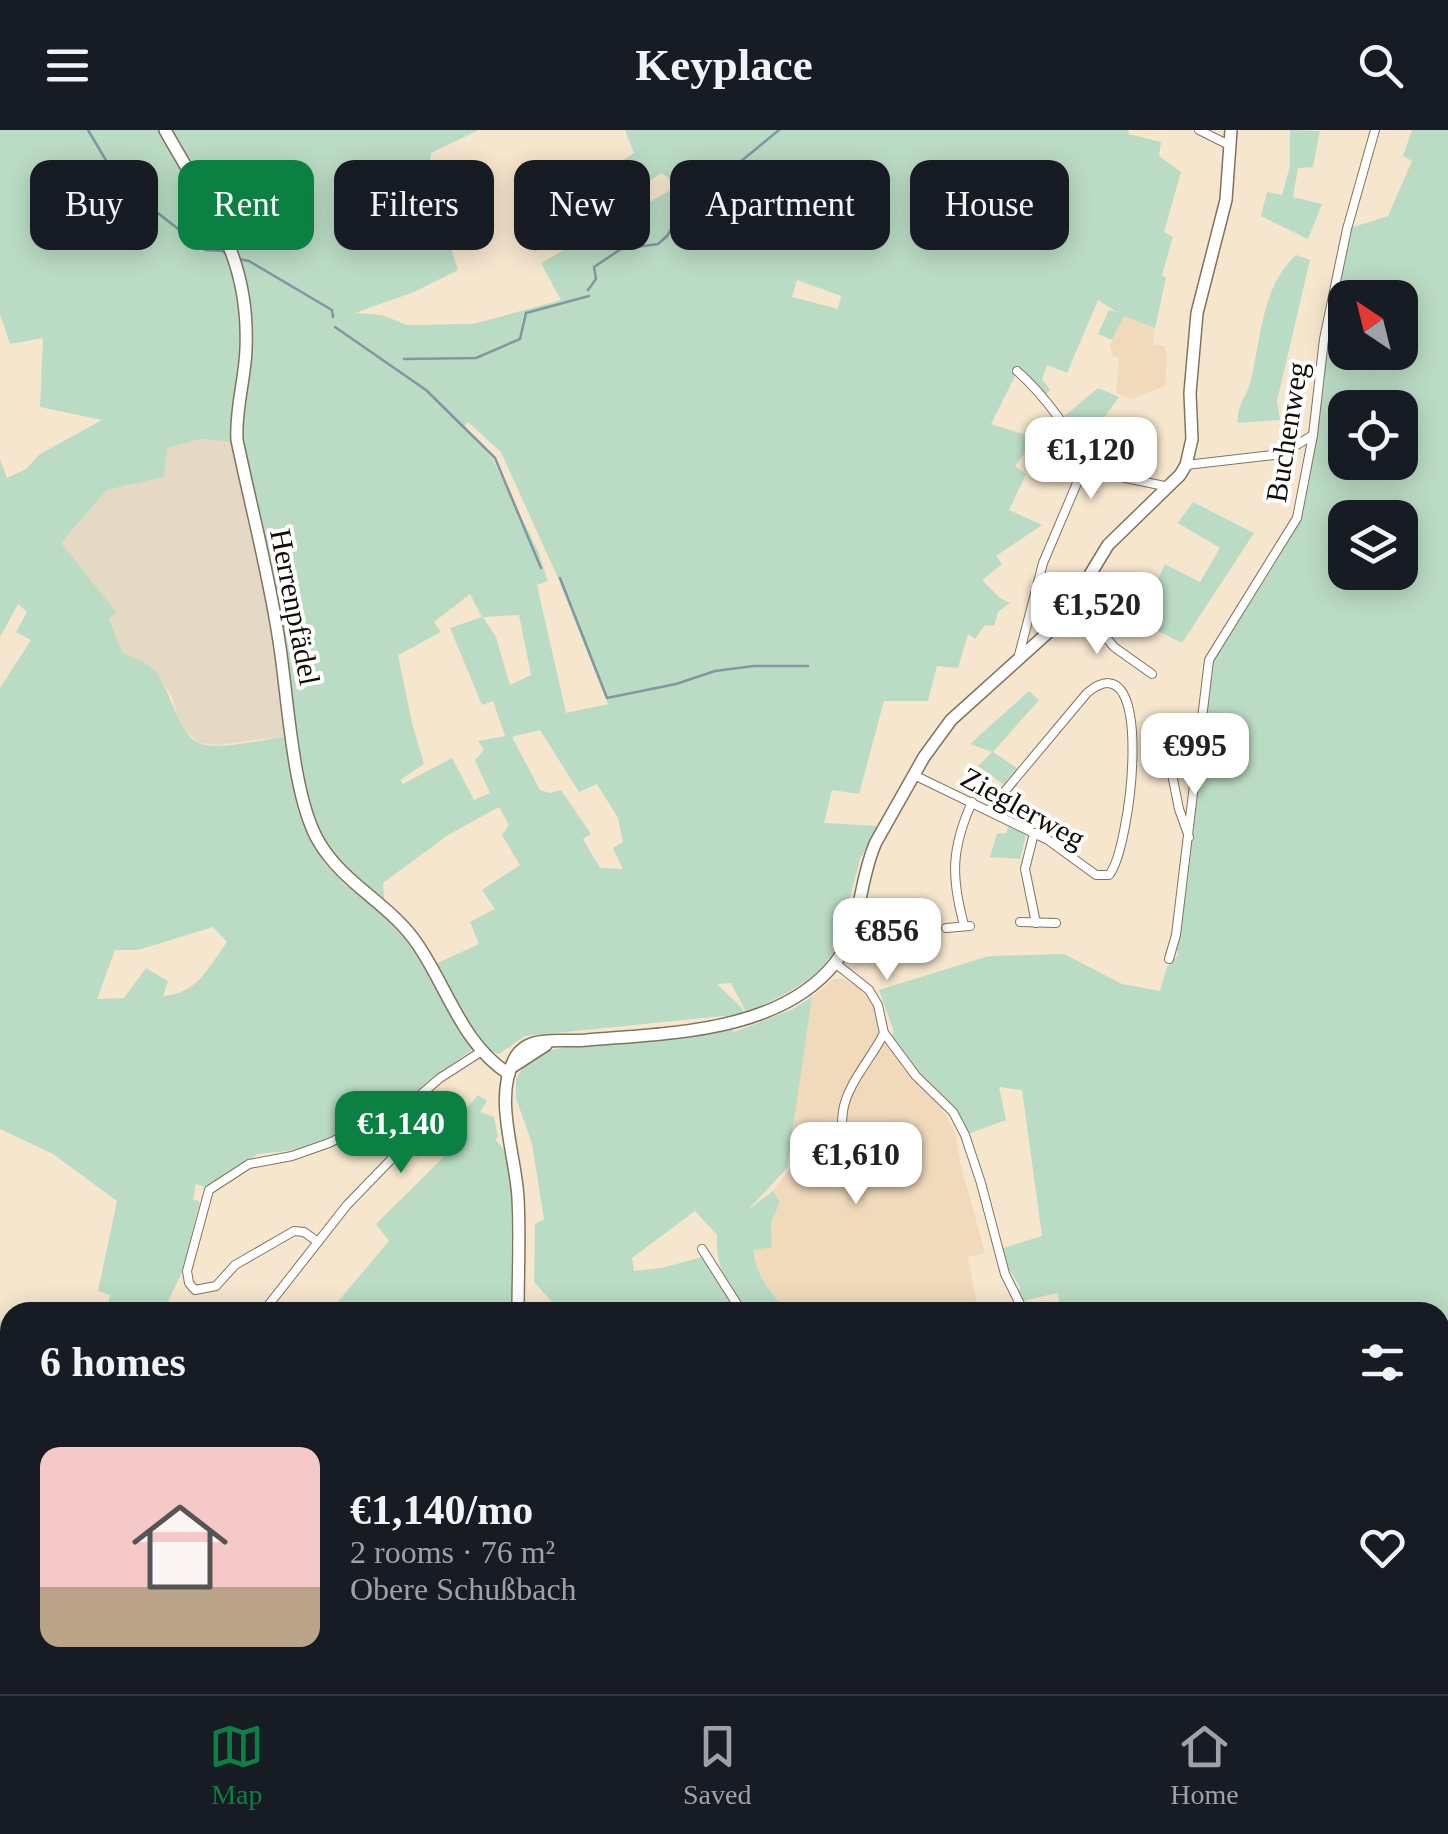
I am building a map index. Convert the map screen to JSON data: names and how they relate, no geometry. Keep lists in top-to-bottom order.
{
  "streets": {
    "street": ["Buchenweg", "Herrenpfädel", "Zieglerweg"]
  },
  "north": "top left",
  "page": {
    "header": "Keyplace",
    "chip": [
      "Buy",
      "Rent",
      "Filters",
      "New",
      "Apartment",
      "House"
    ],
    "price": [
      "€1,120",
      "€1,520",
      "€995",
      "€856",
      "€1,140",
      "€1,610"
    ],
    "heading": "6 homes",
    "list": [
      {
        "name": "€1,140/mo",
        "note": "2 rooms · 76 m² · Obere Schußbach"
      }
    ],
    "tabs": ["Map", "Saved", "Home"]
  }
}
